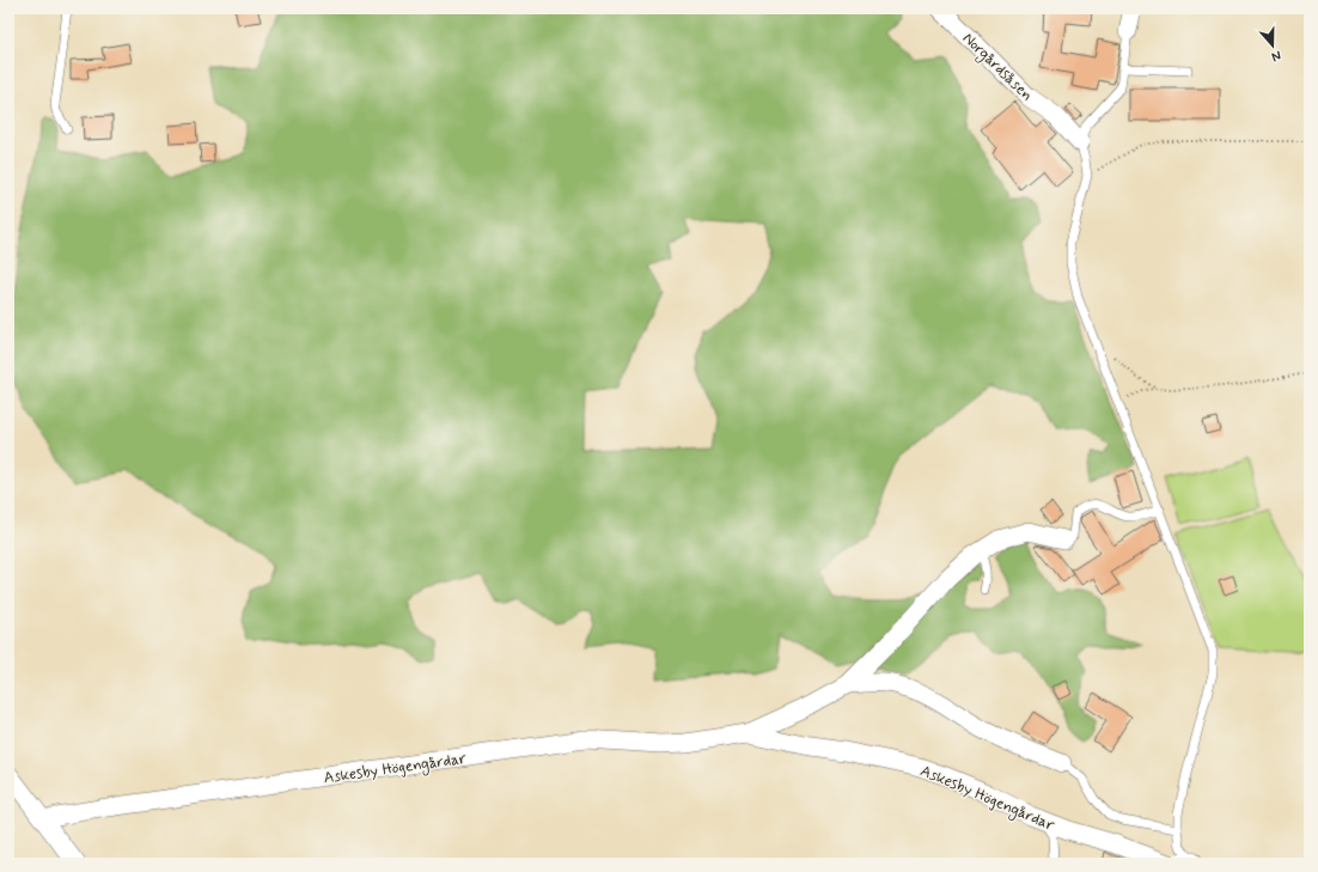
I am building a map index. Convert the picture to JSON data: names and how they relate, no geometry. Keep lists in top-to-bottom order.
{
  "streets": {
    "street": ["Norgårdsåsen", "Askesby Högengårdar"]
  },
  "north": "bottom"
}
